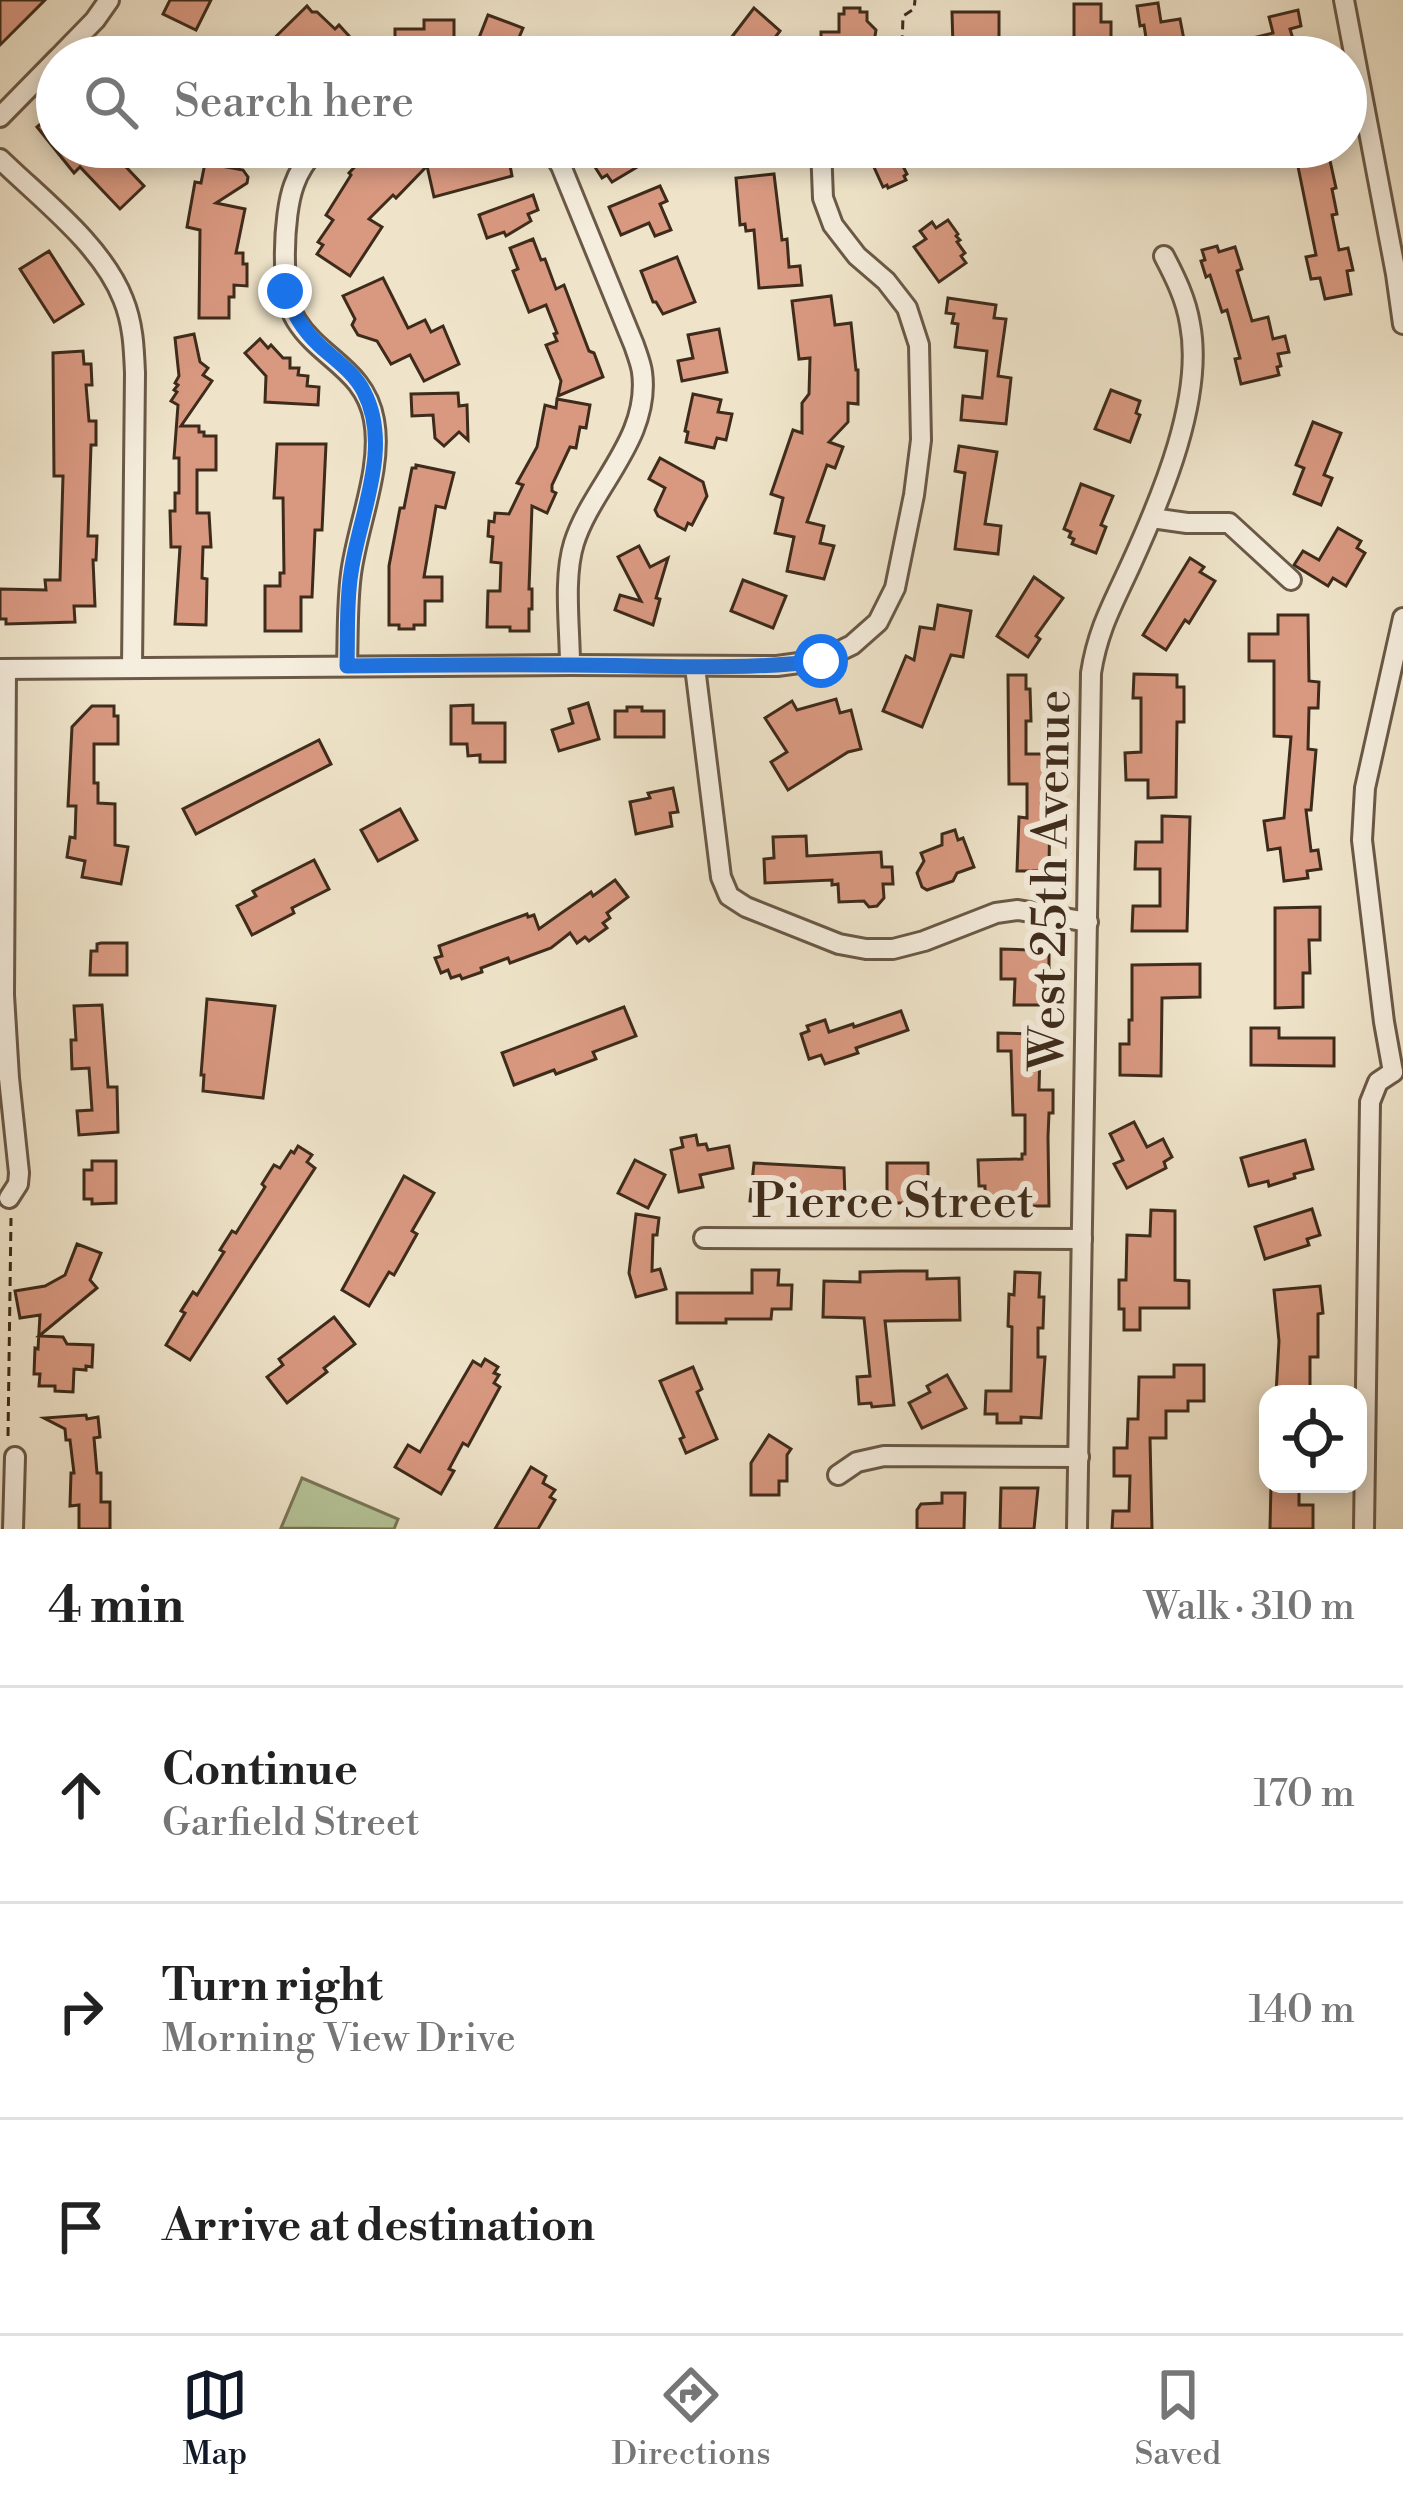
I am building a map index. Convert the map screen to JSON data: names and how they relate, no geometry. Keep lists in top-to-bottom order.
{
  "streets": {
    "street": ["West 25th Avenue", "Pierce Street"]
  },
  "crossings": [
    ["West 25th Avenue", "Pierce Street"]
  ],
  "page": {
    "search": "Search here",
    "heading": ["4 min", "Walk · 310 m"],
    "list": [
      ["Continue", "Garfield Street", "170 m"],
      ["Turn right", "Morning View Drive", "140 m"],
      "Arrive at destination"
    ],
    "nav": ["Map", "Directions", "Saved"]
  }
}
